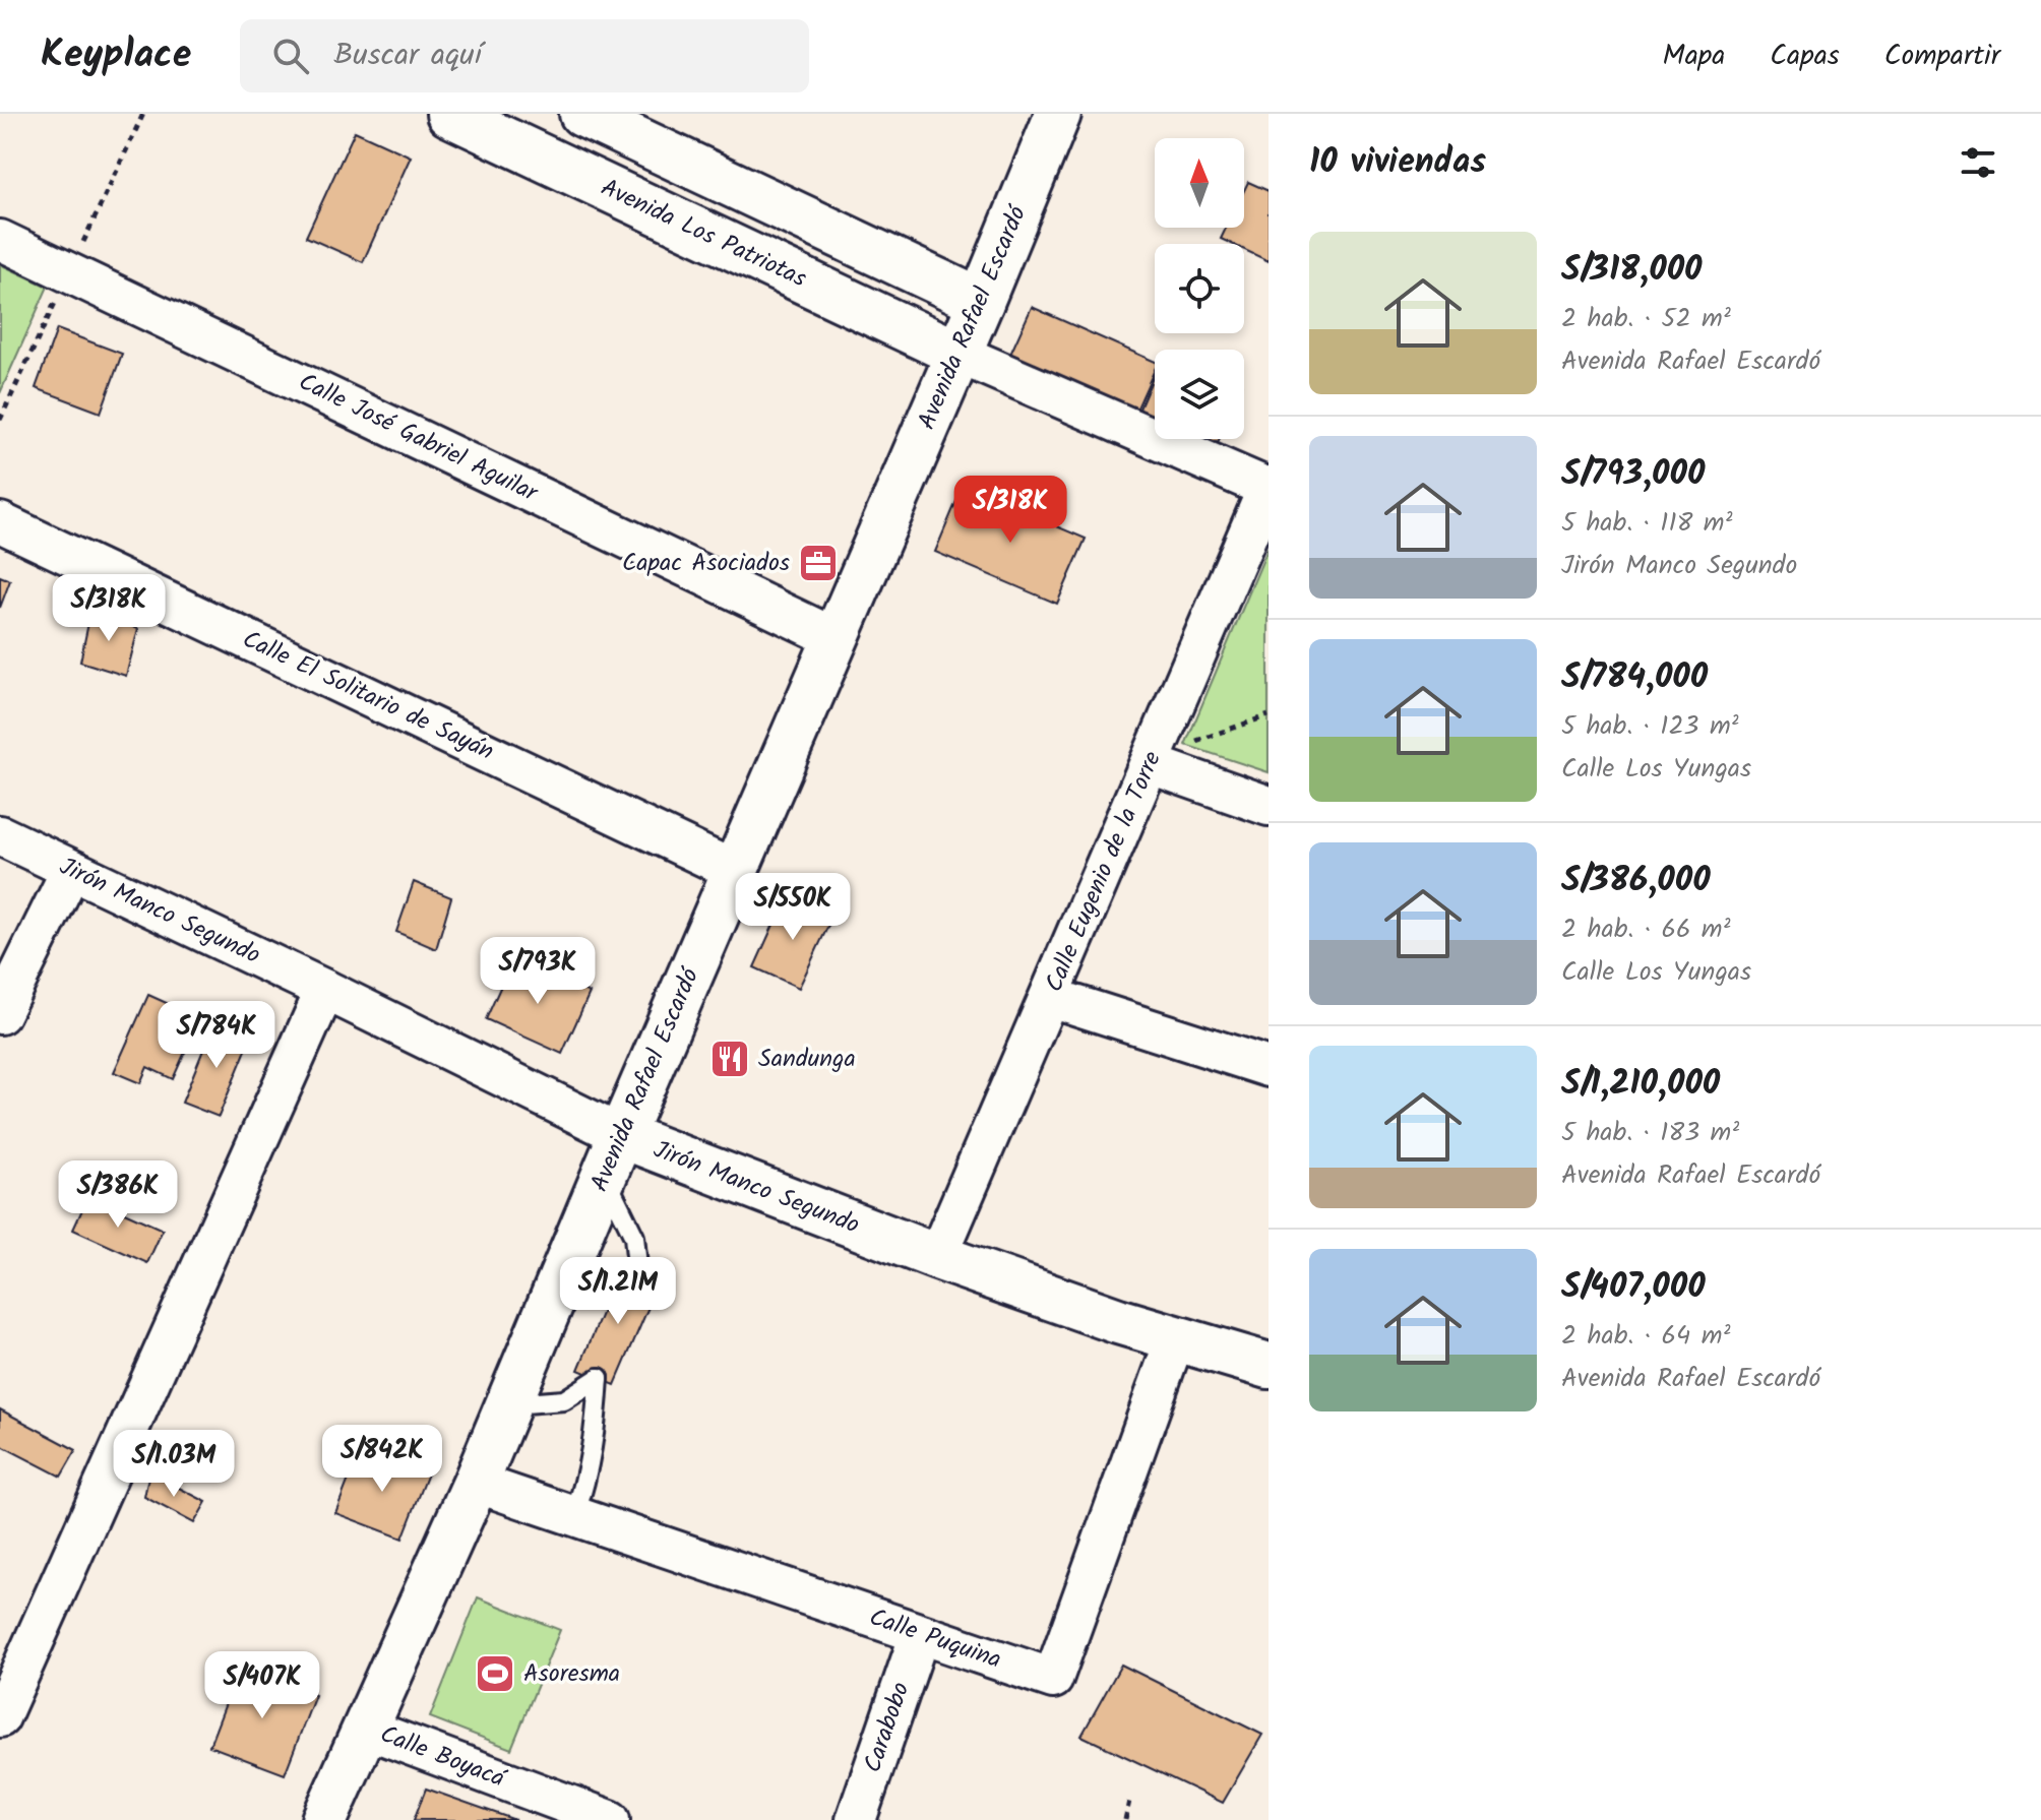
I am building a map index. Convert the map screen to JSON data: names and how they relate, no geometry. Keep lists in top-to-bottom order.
{
  "streets": {
    "main road": ["Avenida Los Patriotas", "Avenida Rafael Escardó", "Jirón Manco Segundo"],
    "street": [
      "Calle José Gabriel Aguilar",
      "Calle El Solitario de Sayán",
      "Calle Eugenio de la Torre",
      "Calle Puquina",
      "Carabobo",
      "Calle Boyacá"
    ]
  },
  "crossings": [
    ["Avenida Los Patriotas", "Avenida Rafael Escardó"],
    ["Avenida Rafael Escardó", "Calle José Gabriel Aguilar"],
    ["Avenida Rafael Escardó", "Calle El Solitario de Sayán"],
    ["Avenida Rafael Escardó", "Jirón Manco Segundo"],
    ["Avenida Rafael Escardó", "Calle Puquina"],
    ["Avenida Rafael Escardó", "Calle Boyacá"],
    ["Calle Eugenio de la Torre", "Jirón Manco Segundo"],
    ["Jirón Manco Segundo", "Calle Puquina"],
    ["Calle Puquina", "Carabobo"]
  ],
  "places": {
    "office": ["Capac Asociados"],
    "restaurant": ["Sandunga"],
    "sports": ["Asoresma"]
  },
  "north": "top",
  "page": {
    "header": "Keyplace",
    "search": "Buscar aquí",
    "nav": ["Mapa", "Capas", "Compartir"],
    "heading": "10 viviendas",
    "list": [
      {
        "name": "S/318,000",
        "note": "2 hab. · 52 m² · Avenida Rafael Escardó"
      },
      {
        "name": "S/793,000",
        "note": "5 hab. · 118 m² · Jirón Manco Segundo"
      },
      {
        "name": "S/784,000",
        "note": "5 hab. · 123 m² · Calle Los Yungas"
      },
      {
        "name": "S/386,000",
        "note": "2 hab. · 66 m² · Calle Los Yungas"
      },
      {
        "name": "S/1,210,000",
        "note": "5 hab. · 183 m² · Avenida Rafael Escardó"
      },
      {
        "name": "S/407,000",
        "note": "2 hab. · 64 m² · Avenida Rafael Escardó"
      }
    ],
    "price": [
      "S/318K",
      "S/318K",
      "S/550K",
      "S/793K",
      "S/784K",
      "S/386K",
      "S/1.21M",
      "S/842K",
      "S/1.03M",
      "S/407K"
    ]
  }
}
